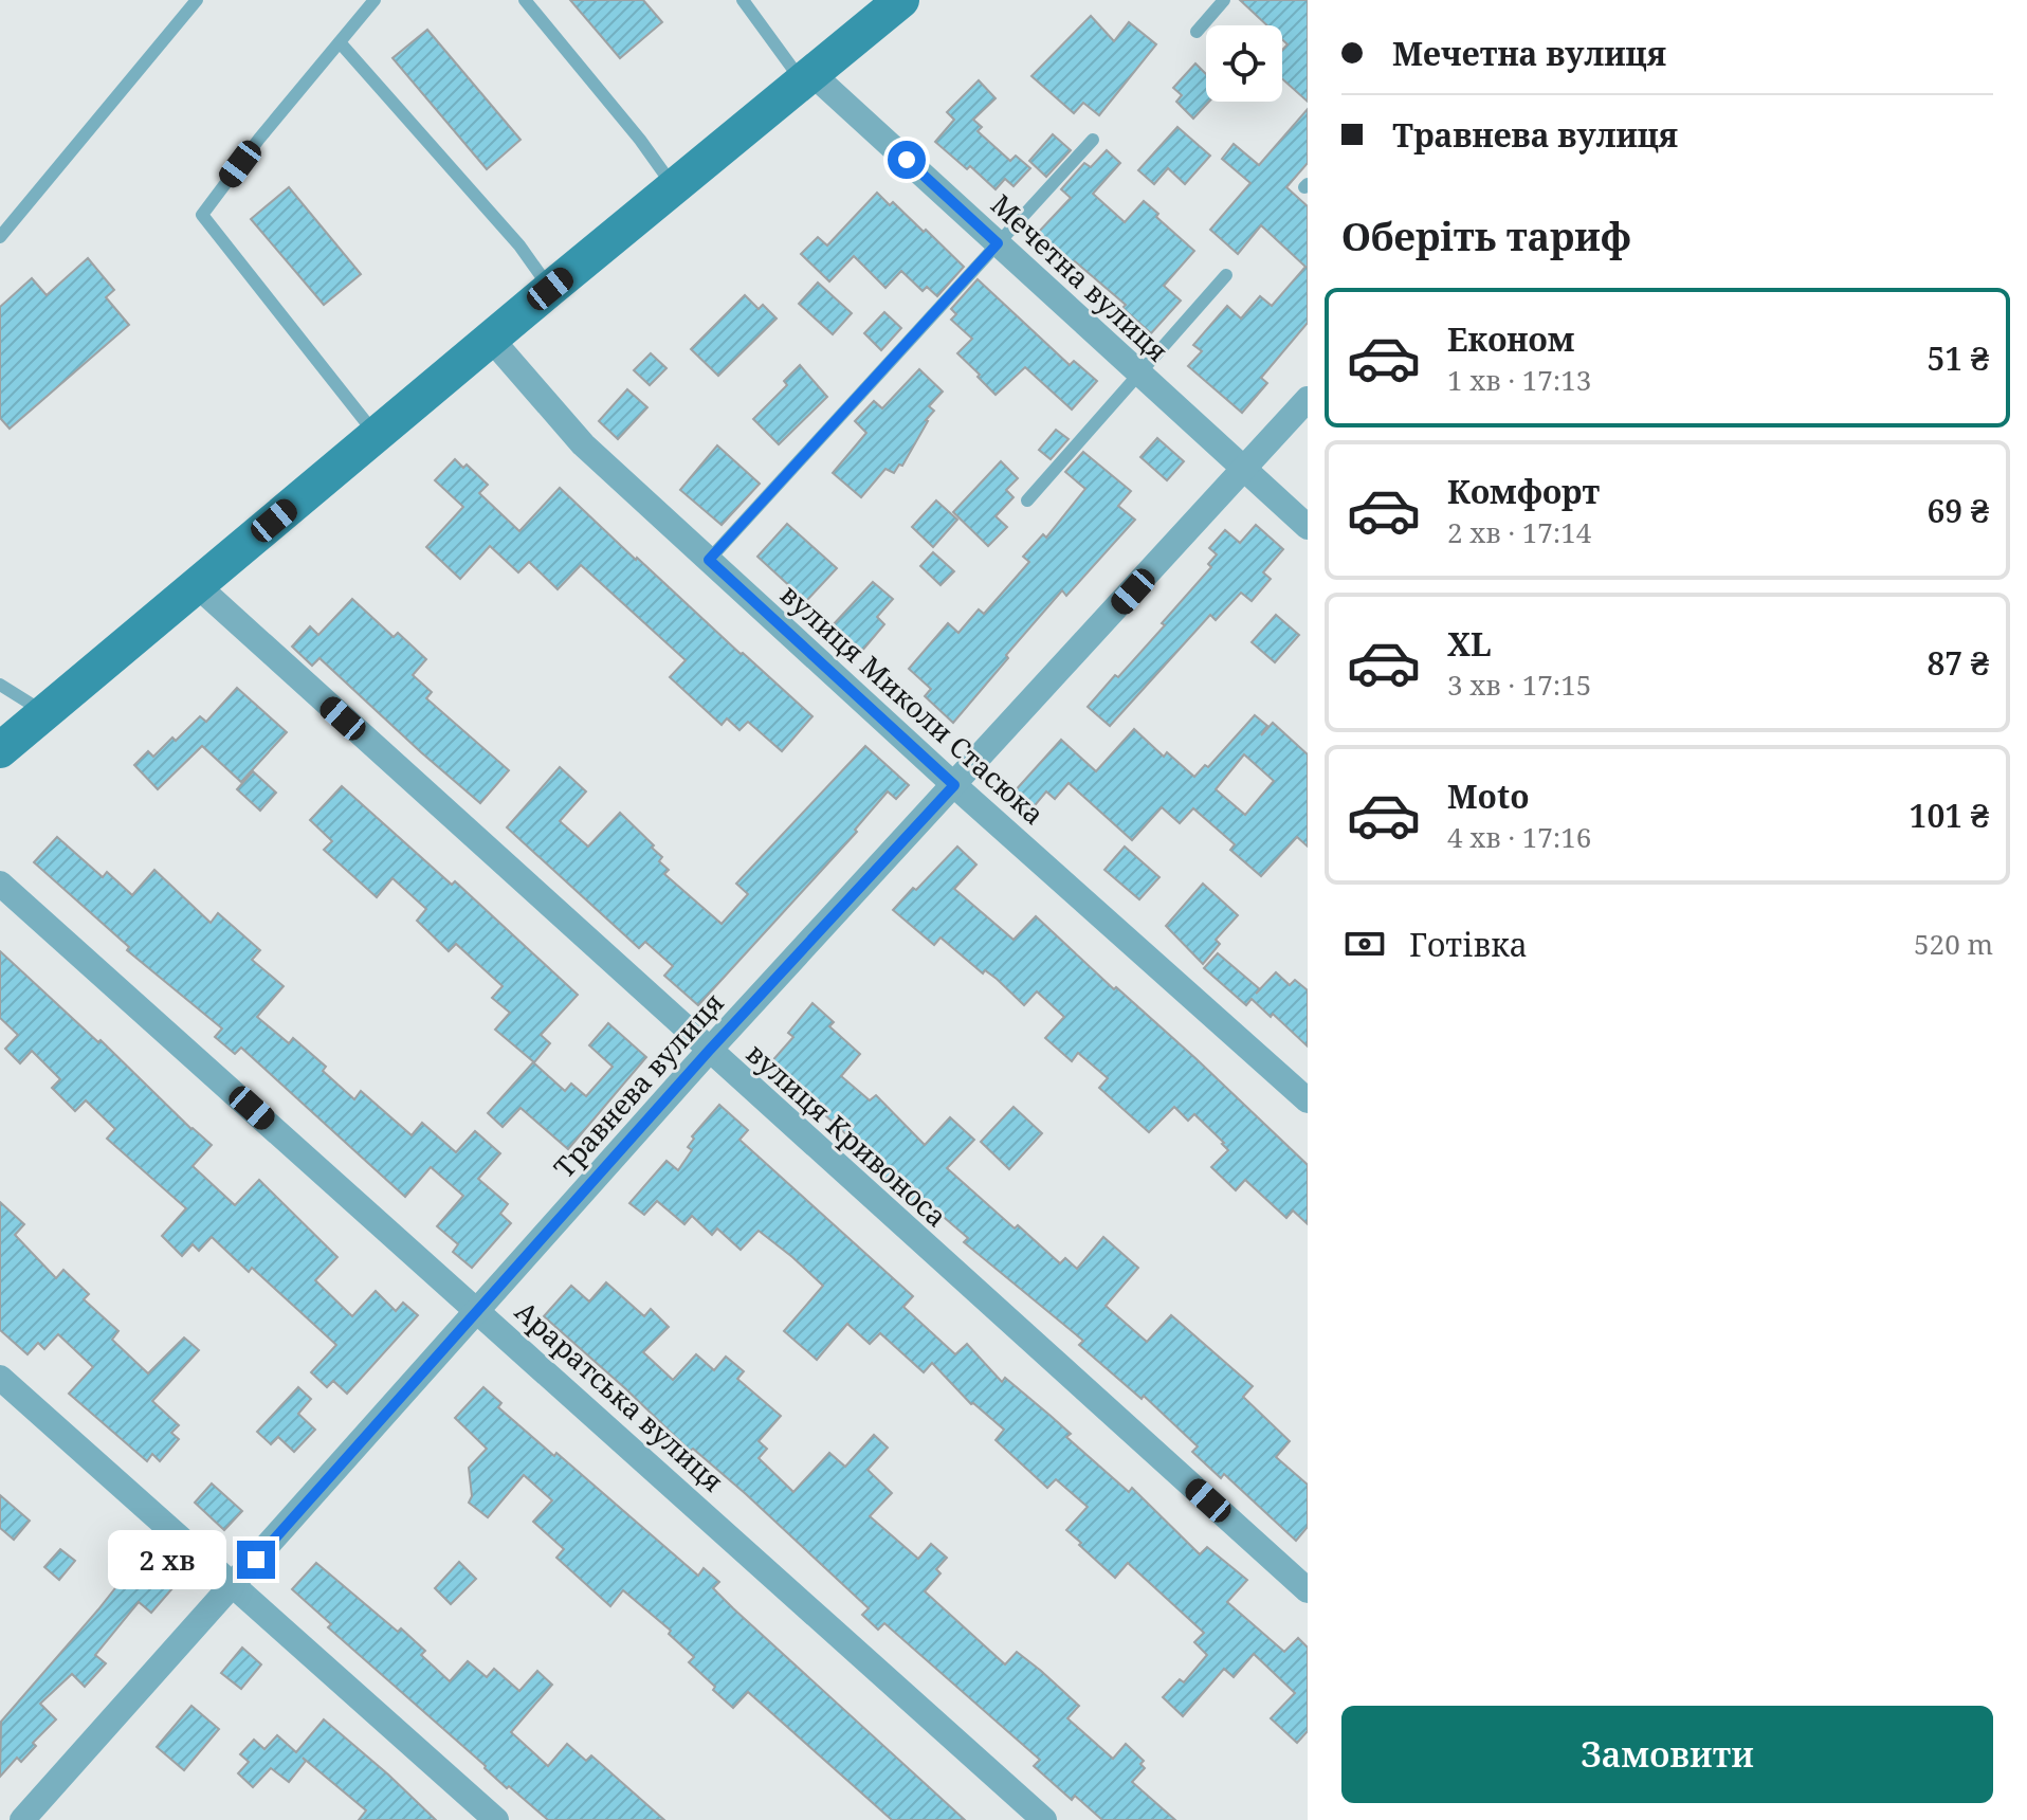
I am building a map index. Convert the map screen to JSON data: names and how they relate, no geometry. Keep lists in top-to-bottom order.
{
  "streets": {
    "street": [
      "Мечетна вулиця",
      "вулиця Миколи Стасюка",
      "Травнева вулиця",
      "вулиця Кривоноса",
      "Араратська вулиця"
    ]
  },
  "crossings": [
    ["Мечетна вулиця", "Травнева вулиця"],
    ["вулиця Миколи Стасюка", "Травнева вулиця"],
    ["Травнева вулиця", "вулиця Кривоноса"],
    ["Травнева вулиця", "Араратська вулиця"]
  ],
  "page": {
    "banner": ["Мечетна вулиця", "Травнева вулиця"],
    "heading": "Оберіть тариф",
    "list": [
      {
        "name": "Економ",
        "note": "1 хв · 17:13",
        "value": "51 ₴"
      },
      {
        "name": "Комфорт",
        "note": "2 хв · 17:14",
        "value": "69 ₴"
      },
      {
        "name": "XL",
        "note": "3 хв · 17:15",
        "value": "87 ₴"
      },
      {
        "name": "Moto",
        "note": "4 хв · 17:16",
        "value": "101 ₴"
      }
    ],
    "pay": ["Готівка", "520 m"],
    "bubble": "2 хв",
    "buttons": "Замовити"
  }
}
